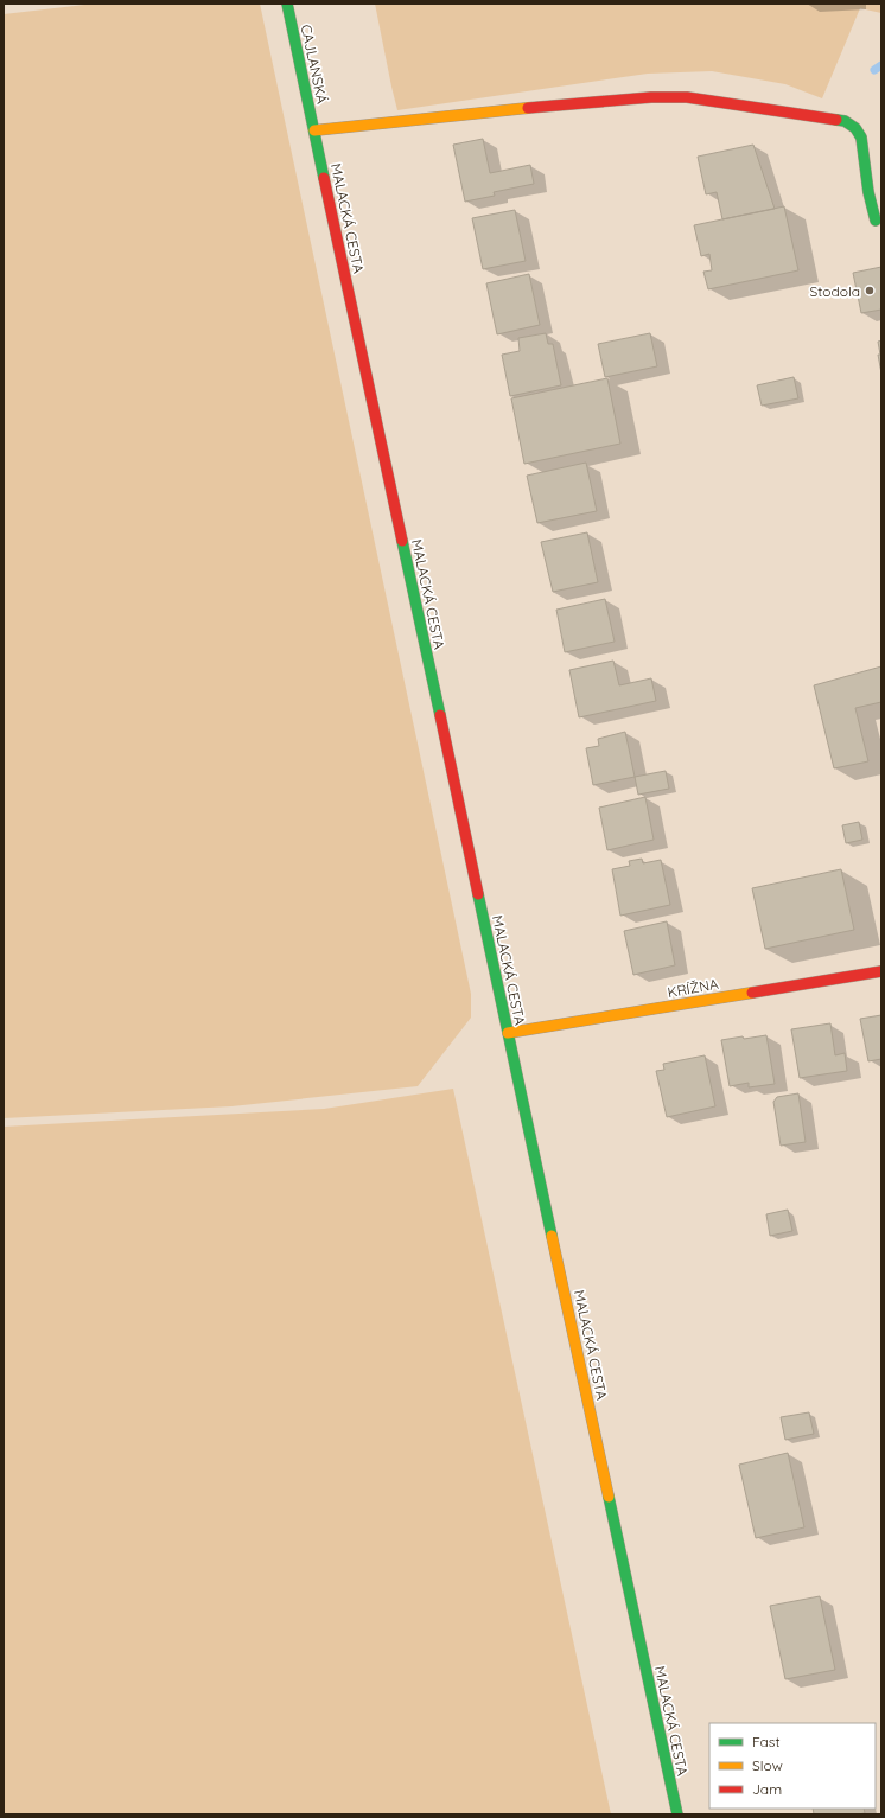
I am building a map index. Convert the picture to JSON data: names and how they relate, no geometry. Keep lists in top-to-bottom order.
{
  "streets": {
    "main road": ["CAJLANSKÁ", "MALACKÁ CESTA", "KRÍŽNA"]
  },
  "crossings": [
    ["CAJLANSKÁ", "MALACKÁ CESTA"],
    ["MALACKÁ CESTA", "KRÍŽNA"]
  ],
  "places": ["Stodola"],
  "legend": ["Fast", "Slow", "Jam"]
}
